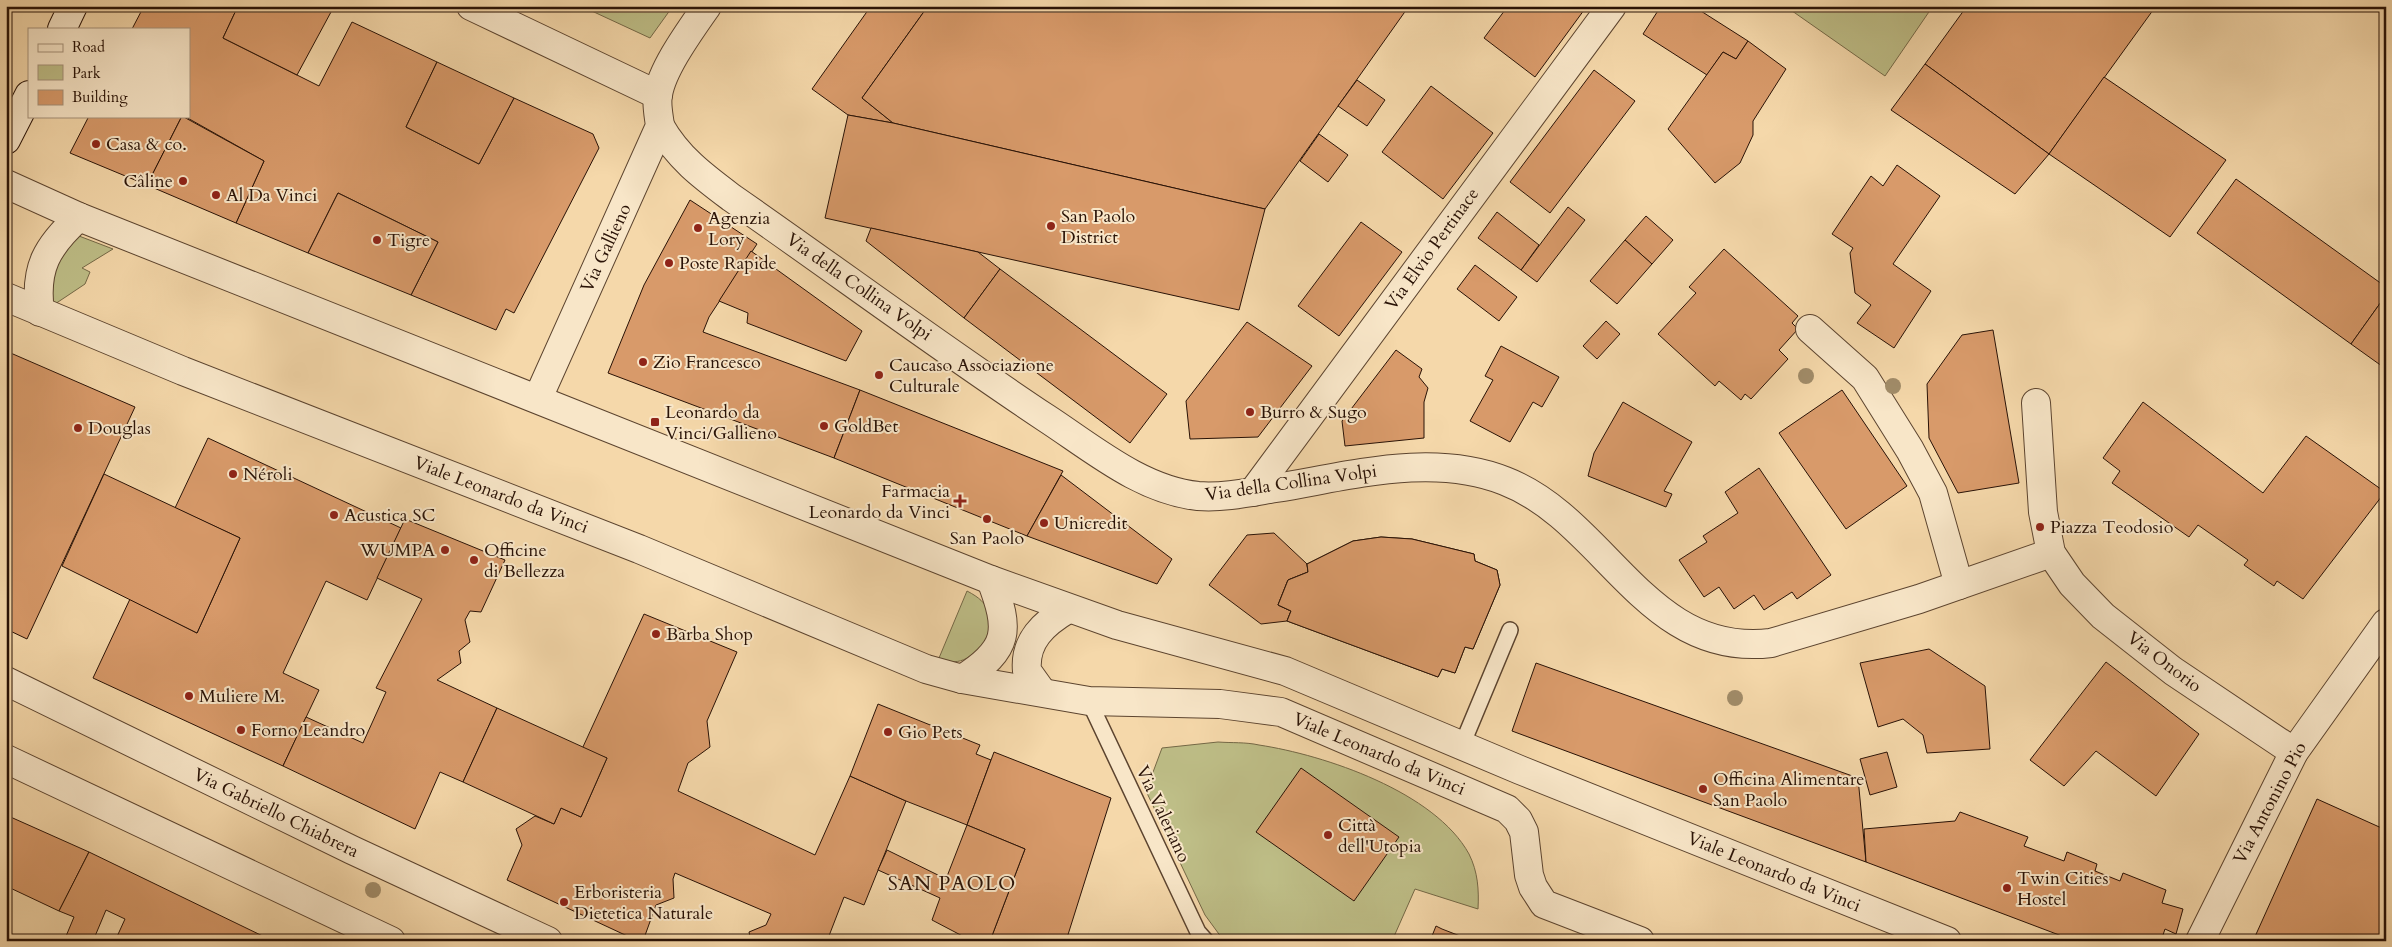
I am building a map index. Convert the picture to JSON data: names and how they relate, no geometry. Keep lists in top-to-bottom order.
{
  "streets": {
    "street": [
      "Via Gallieno",
      "Via Elvio Pertinace",
      "Via della Collina Volpi",
      "Viale Leonardo da Vinci",
      "Via Onorio",
      "Via Antonino Pio",
      "Via Gabriello Chiabrera"
    ],
    "lane": ["Via Valeriano"]
  },
  "crossings": [
    ["Via Gallieno", "Via della Collina Volpi"],
    ["Via Gallieno", "Viale Leonardo da Vinci"],
    ["Via Elvio Pertinace", "Via della Collina Volpi"],
    ["Viale Leonardo da Vinci", "Via Valeriano"],
    ["Via Onorio", "Via Antonino Pio"]
  ],
  "districts": ["SAN PAOLO"],
  "places": {
    "other": [
      "Casa & co.",
      "Câline",
      "Al Da Vinci",
      "San Paolo District",
      "Agenzia Lory",
      "Tigre",
      "Poste Rapide",
      "Zio Francesco",
      "Caucaso Associazione Culturale",
      "Burro & Sugo",
      "GoldBet",
      "Douglas",
      "Néroli",
      "Acustica SC",
      "San Paolo",
      "Unicredit",
      "Piazza Teodosio",
      "WUMPA",
      "Officine di Bellezza",
      "Barba Shop",
      "Muliere M.",
      "Forno Leandro",
      "Gio Pets",
      "Officina Alimentare San Paolo",
      "Città dell'Utopia",
      "Twin Cities Hostel",
      "Erboristeria Dietetica Naturale"
    ],
    "transit": ["Leonardo da Vinci/Gallieno"],
    "health": ["Farmacia Leonardo da Vinci"]
  },
  "legend": ["Road", "Park", "Building"]
}
